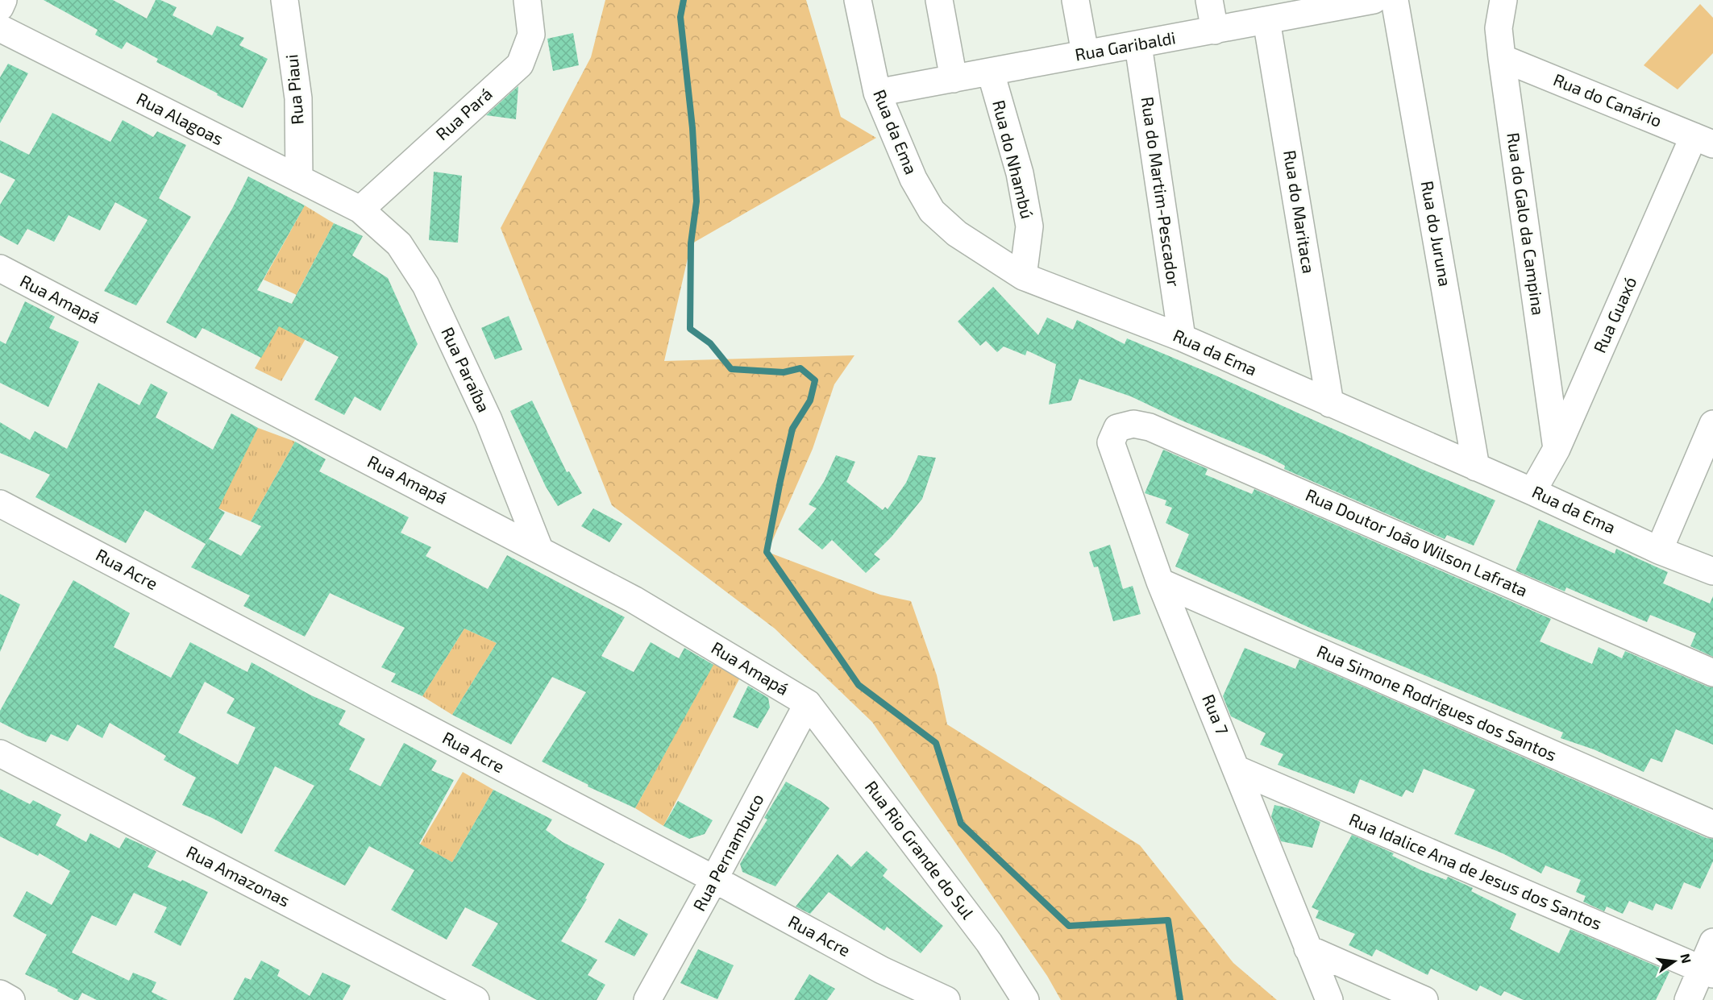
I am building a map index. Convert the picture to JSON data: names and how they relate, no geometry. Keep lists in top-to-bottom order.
{
  "streets": {
    "street": [
      "Rua Garibaldi",
      "Rua Piaui",
      "Rua do Canário",
      "Rua Pará",
      "Rua Alagoas",
      "Rua da Ema",
      "Rua do Nhambú",
      "Rua do Martim-Pescador",
      "Rua do Maritaca",
      "Rua do Galo da Campina",
      "Rua do Juruna",
      "Rua Amapá",
      "Rua Guaxó",
      "Rua Paraíba",
      "Rua Doutor João Wilson Lafrata",
      "Rua Acre",
      "Rua Simone Rodrigues dos Santos",
      "Rua 7",
      "Rua Rio Grande do Sul",
      "Rua Pernambuco",
      "Rua Idalice Ana de Jesus dos Santos",
      "Rua Amazonas"
    ]
  },
  "crossings": [
    ["Rua Garibaldi", "Rua da Ema"],
    ["Rua Garibaldi", "Rua do Nhambú"],
    ["Rua Garibaldi", "Rua do Martim-Pescador"],
    ["Rua Garibaldi", "Rua do Maritaca"],
    ["Rua Piaui", "Rua Alagoas"],
    ["Rua do Canário", "Rua do Galo da Campina"],
    ["Rua do Canário", "Rua Guaxó"],
    ["Rua Pará", "Rua Alagoas"],
    ["Rua Pará", "Rua Paraíba"],
    ["Rua Alagoas", "Rua Paraíba"],
    ["Rua da Ema", "Rua do Nhambú"],
    ["Rua da Ema", "Rua do Martim-Pescador"],
    ["Rua da Ema", "Rua do Maritaca"],
    ["Rua da Ema", "Rua do Juruna"],
    ["Rua da Ema", "Rua Guaxó"],
    ["Rua do Galo da Campina", "Rua Guaxó"],
    ["Rua Amapá", "Rua Paraíba"],
    ["Rua Amapá", "Rua Rio Grande do Sul"],
    ["Rua Amapá", "Rua Pernambuco"],
    ["Rua Doutor João Wilson Lafrata", "Rua 7"],
    ["Rua Acre", "Rua Pernambuco"],
    ["Rua Simone Rodrigues dos Santos", "Rua 7"],
    ["Rua 7", "Rua Idalice Ana de Jesus dos Santos"],
    ["Rua Rio Grande do Sul", "Rua Pernambuco"]
  ],
  "north": "right"
}
